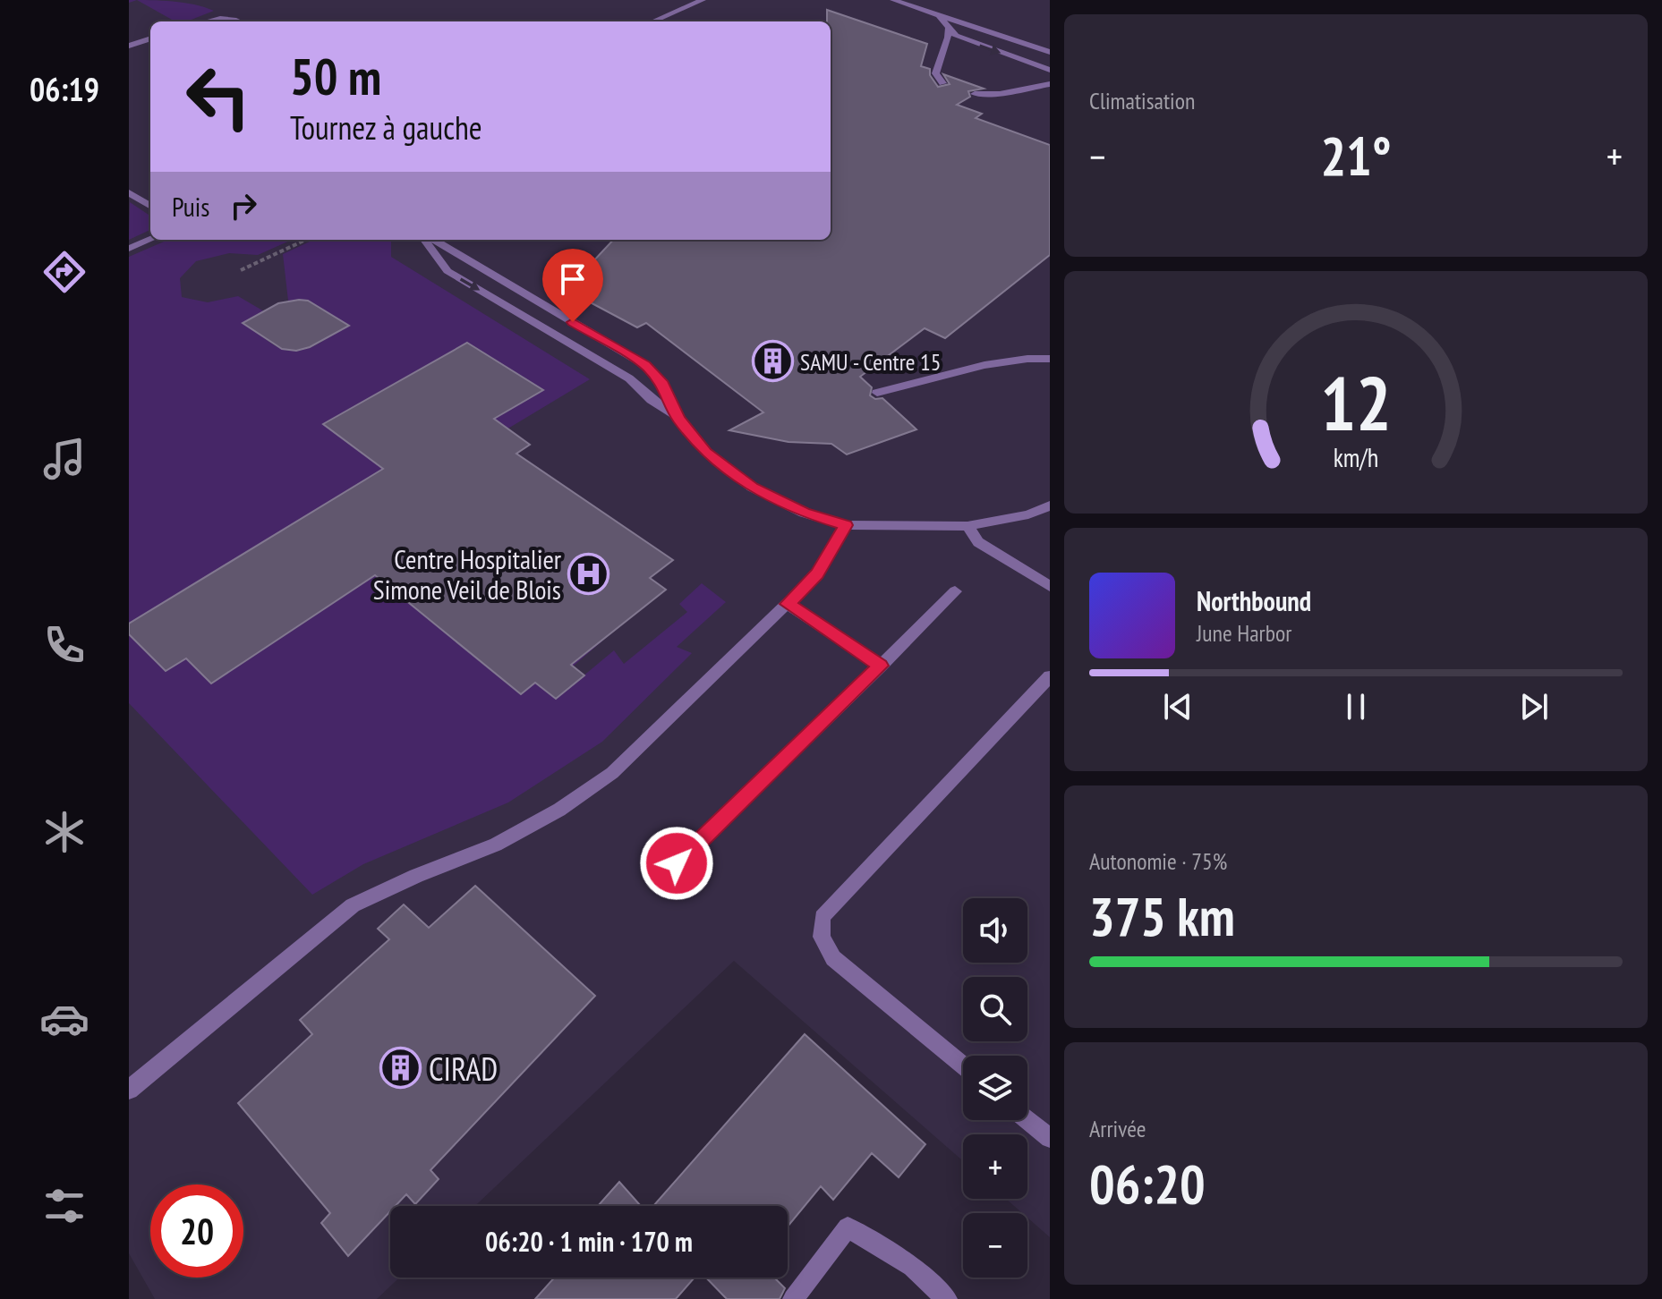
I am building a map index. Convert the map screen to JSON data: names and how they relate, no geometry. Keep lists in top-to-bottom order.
{
  "places": {
    "building": ["SAMU - Centre 15", "CIRAD"],
    "hospital": ["Centre Hospitalier Simone Veil de Blois"]
  },
  "page": {
    "tabs": "06:19",
    "tile": [
      "Climatisation",
      ["Autonomie · 75%", "375 km"],
      ["Arrivée", "06:20"]
    ],
    "turn": ["50 m", "Tournez à gauche"],
    "heat": ["−", "21°", "+"],
    "then": "Puis",
    "song": ["Northbound", "June Harbor"],
    "map_buttons": ["+", "−"],
    "limit": "20",
    "trip": "06:20 · 1 min · 170 m",
    "gauge": ["12", "km/h"]
  }
}
